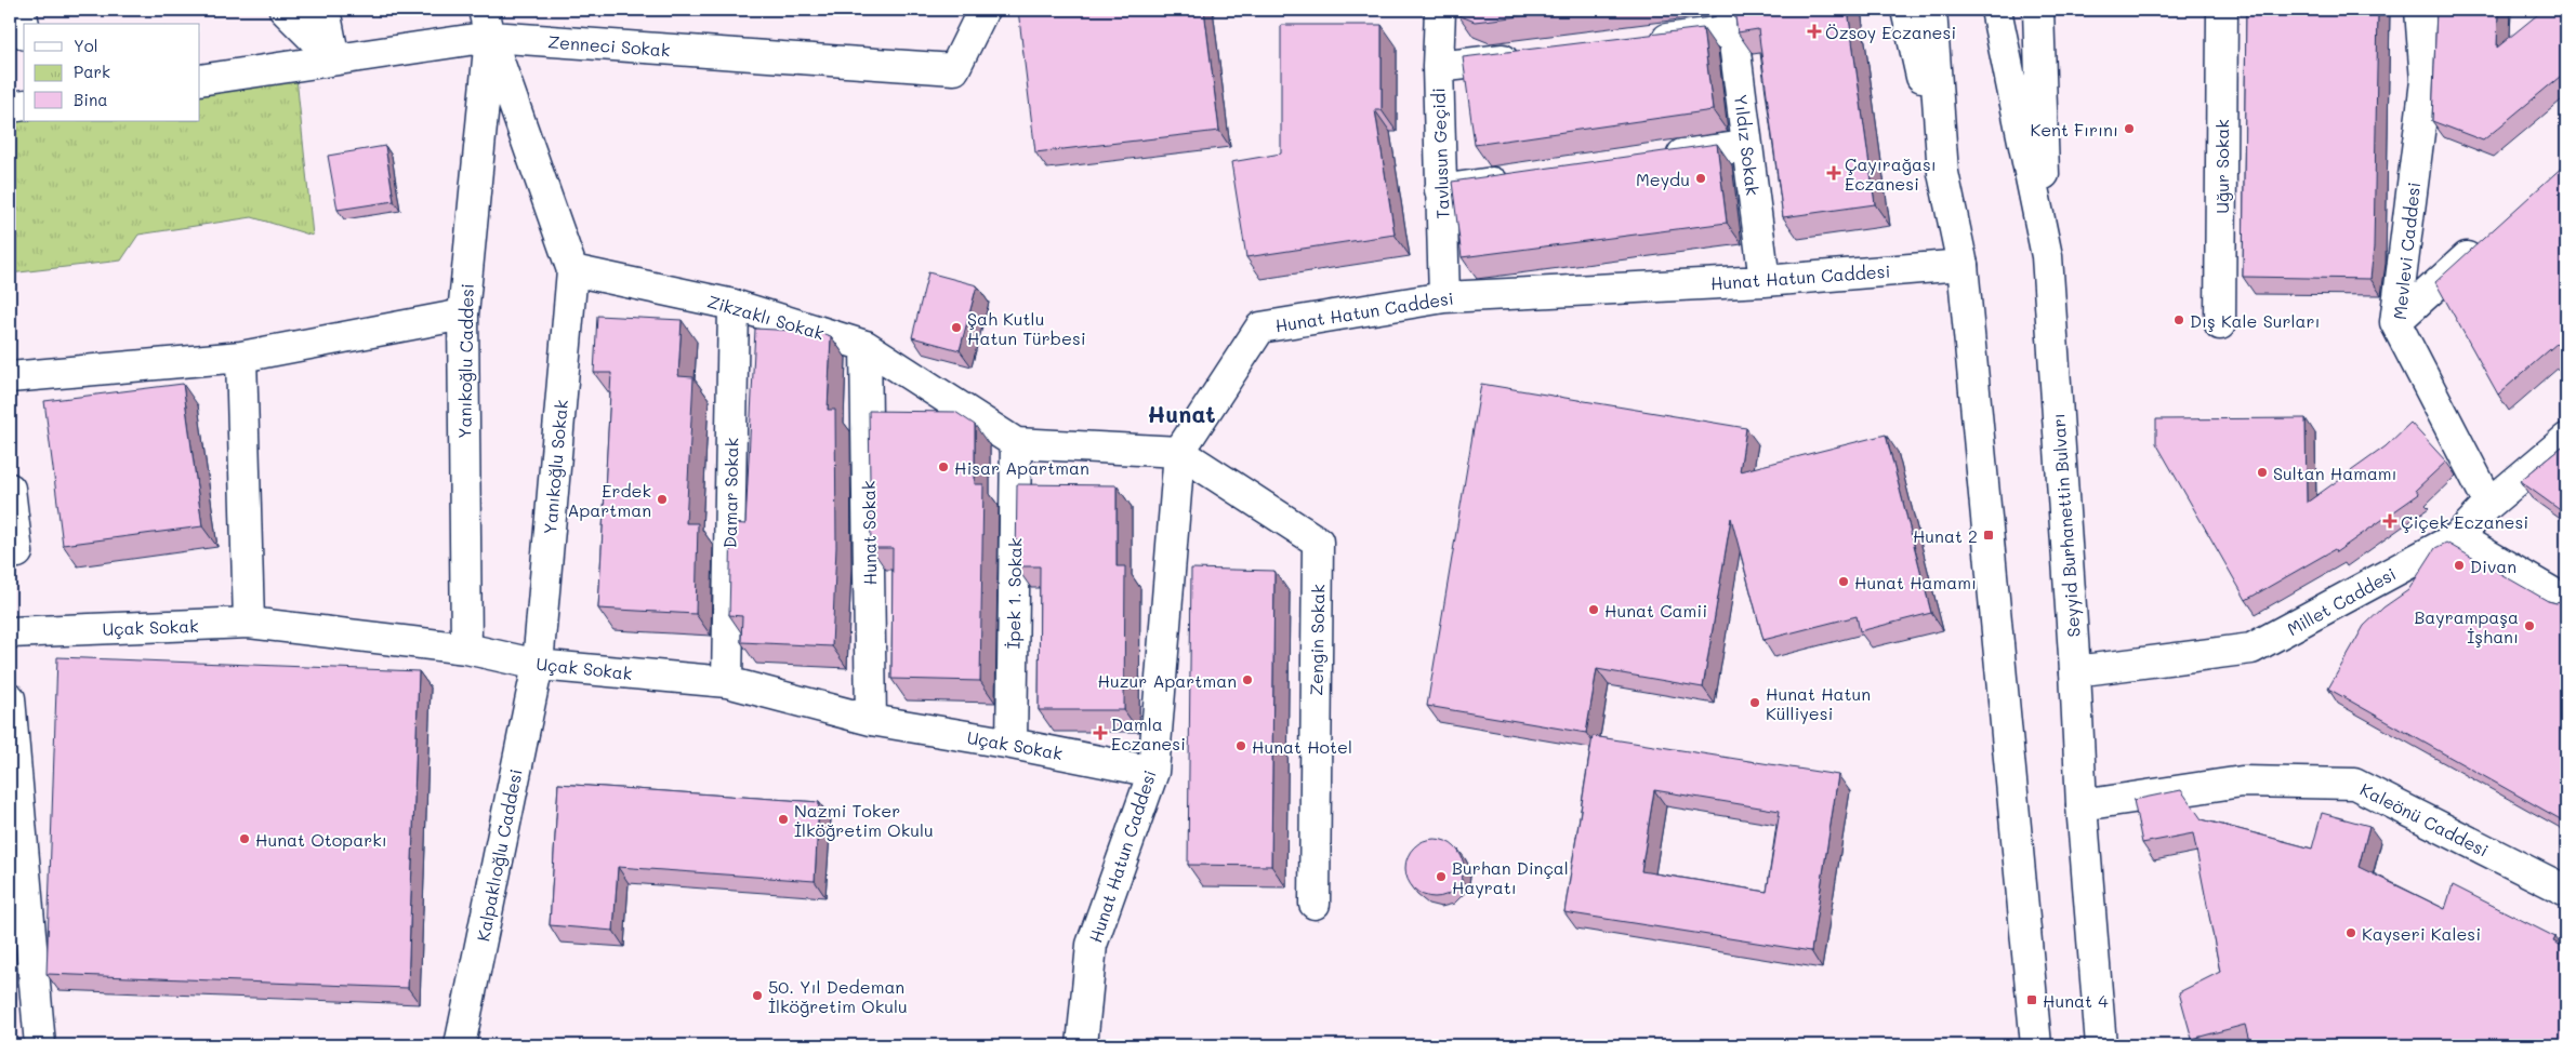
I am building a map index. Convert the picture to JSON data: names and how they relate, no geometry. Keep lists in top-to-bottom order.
{
  "streets": {
    "street": [
      "Zenneci Sokak",
      "Yıldız Sokak",
      "Tavlusun Geçidi",
      "Uğur Sokak",
      "Mevlevi Caddesi",
      "Hunat Hatun Caddesi",
      "Zikzaklı Sokak",
      "Yanıkoğlu Caddesi",
      "Yanıkoğlu Sokak",
      "Damar Sokak",
      "Seyyid Burhanettin Bulvarı",
      "Hunat Sokak",
      "İpek 1. Sokak",
      "Millet Caddesi",
      "Uçak Sokak",
      "Zengin Sokak",
      "Kaleönü Caddesi",
      "Kalpaklıoğlu Caddesi"
    ]
  },
  "crossings": [
    ["Zenneci Sokak", "Yanıkoğlu Caddesi"],
    ["Yıldız Sokak", "Hunat Hatun Caddesi"],
    ["Tavlusun Geçidi", "Hunat Hatun Caddesi"],
    ["Mevlevi Caddesi", "Millet Caddesi"],
    ["Hunat Hatun Caddesi", "Zikzaklı Sokak"],
    ["Hunat Hatun Caddesi", "Uçak Sokak"],
    ["Hunat Hatun Caddesi", "Zengin Sokak"],
    ["Zikzaklı Sokak", "Yanıkoğlu Sokak"],
    ["Zikzaklı Sokak", "Damar Sokak"],
    ["Zikzaklı Sokak", "Hunat Sokak"],
    ["Zikzaklı Sokak", "İpek 1. Sokak"],
    ["Zikzaklı Sokak", "Zengin Sokak"],
    ["Yanıkoğlu Caddesi", "Uçak Sokak"],
    ["Yanıkoğlu Sokak", "Uçak Sokak"],
    ["Yanıkoğlu Sokak", "Kalpaklıoğlu Caddesi"],
    ["Damar Sokak", "Uçak Sokak"],
    ["Seyyid Burhanettin Bulvarı", "Millet Caddesi"],
    ["Seyyid Burhanettin Bulvarı", "Kaleönü Caddesi"],
    ["Hunat Sokak", "Uçak Sokak"],
    ["İpek 1. Sokak", "Uçak Sokak"],
    ["Uçak Sokak", "Kalpaklıoğlu Caddesi"]
  ],
  "districts": ["Hunat"],
  "places": {
    "health": [
      "Özsoy Eczanesi",
      "Çayırağası Eczanesi",
      "Çiçek Eczanesi",
      "Damla Eczanesi"
    ],
    "other": [
      "Kent Fırını",
      "Meydu",
      "Dış Kale Surları",
      "Şah Kutlu Hatun Türbesi",
      "Hisar Apartman",
      "Sultan Hamamı",
      "Erdek Apartman",
      "Divan",
      "Hunat Hamamı",
      "Hunat Camii",
      "Bayrampaşa İşhanı",
      "Huzur Apartman",
      "Hunat Hatun Külliyesi",
      "Hunat Hotel",
      "Nazmi Toker İlköğretim Okulu",
      "Hunat Otoparkı",
      "Burhan Dinçal Hayratı",
      "Kayseri Kalesi",
      "50. Yıl Dedeman İlköğretim Okulu"
    ],
    "transit": ["Hunat 2", "Hunat 4"]
  },
  "legend": ["Yol", "Park", "Bina"]
}
